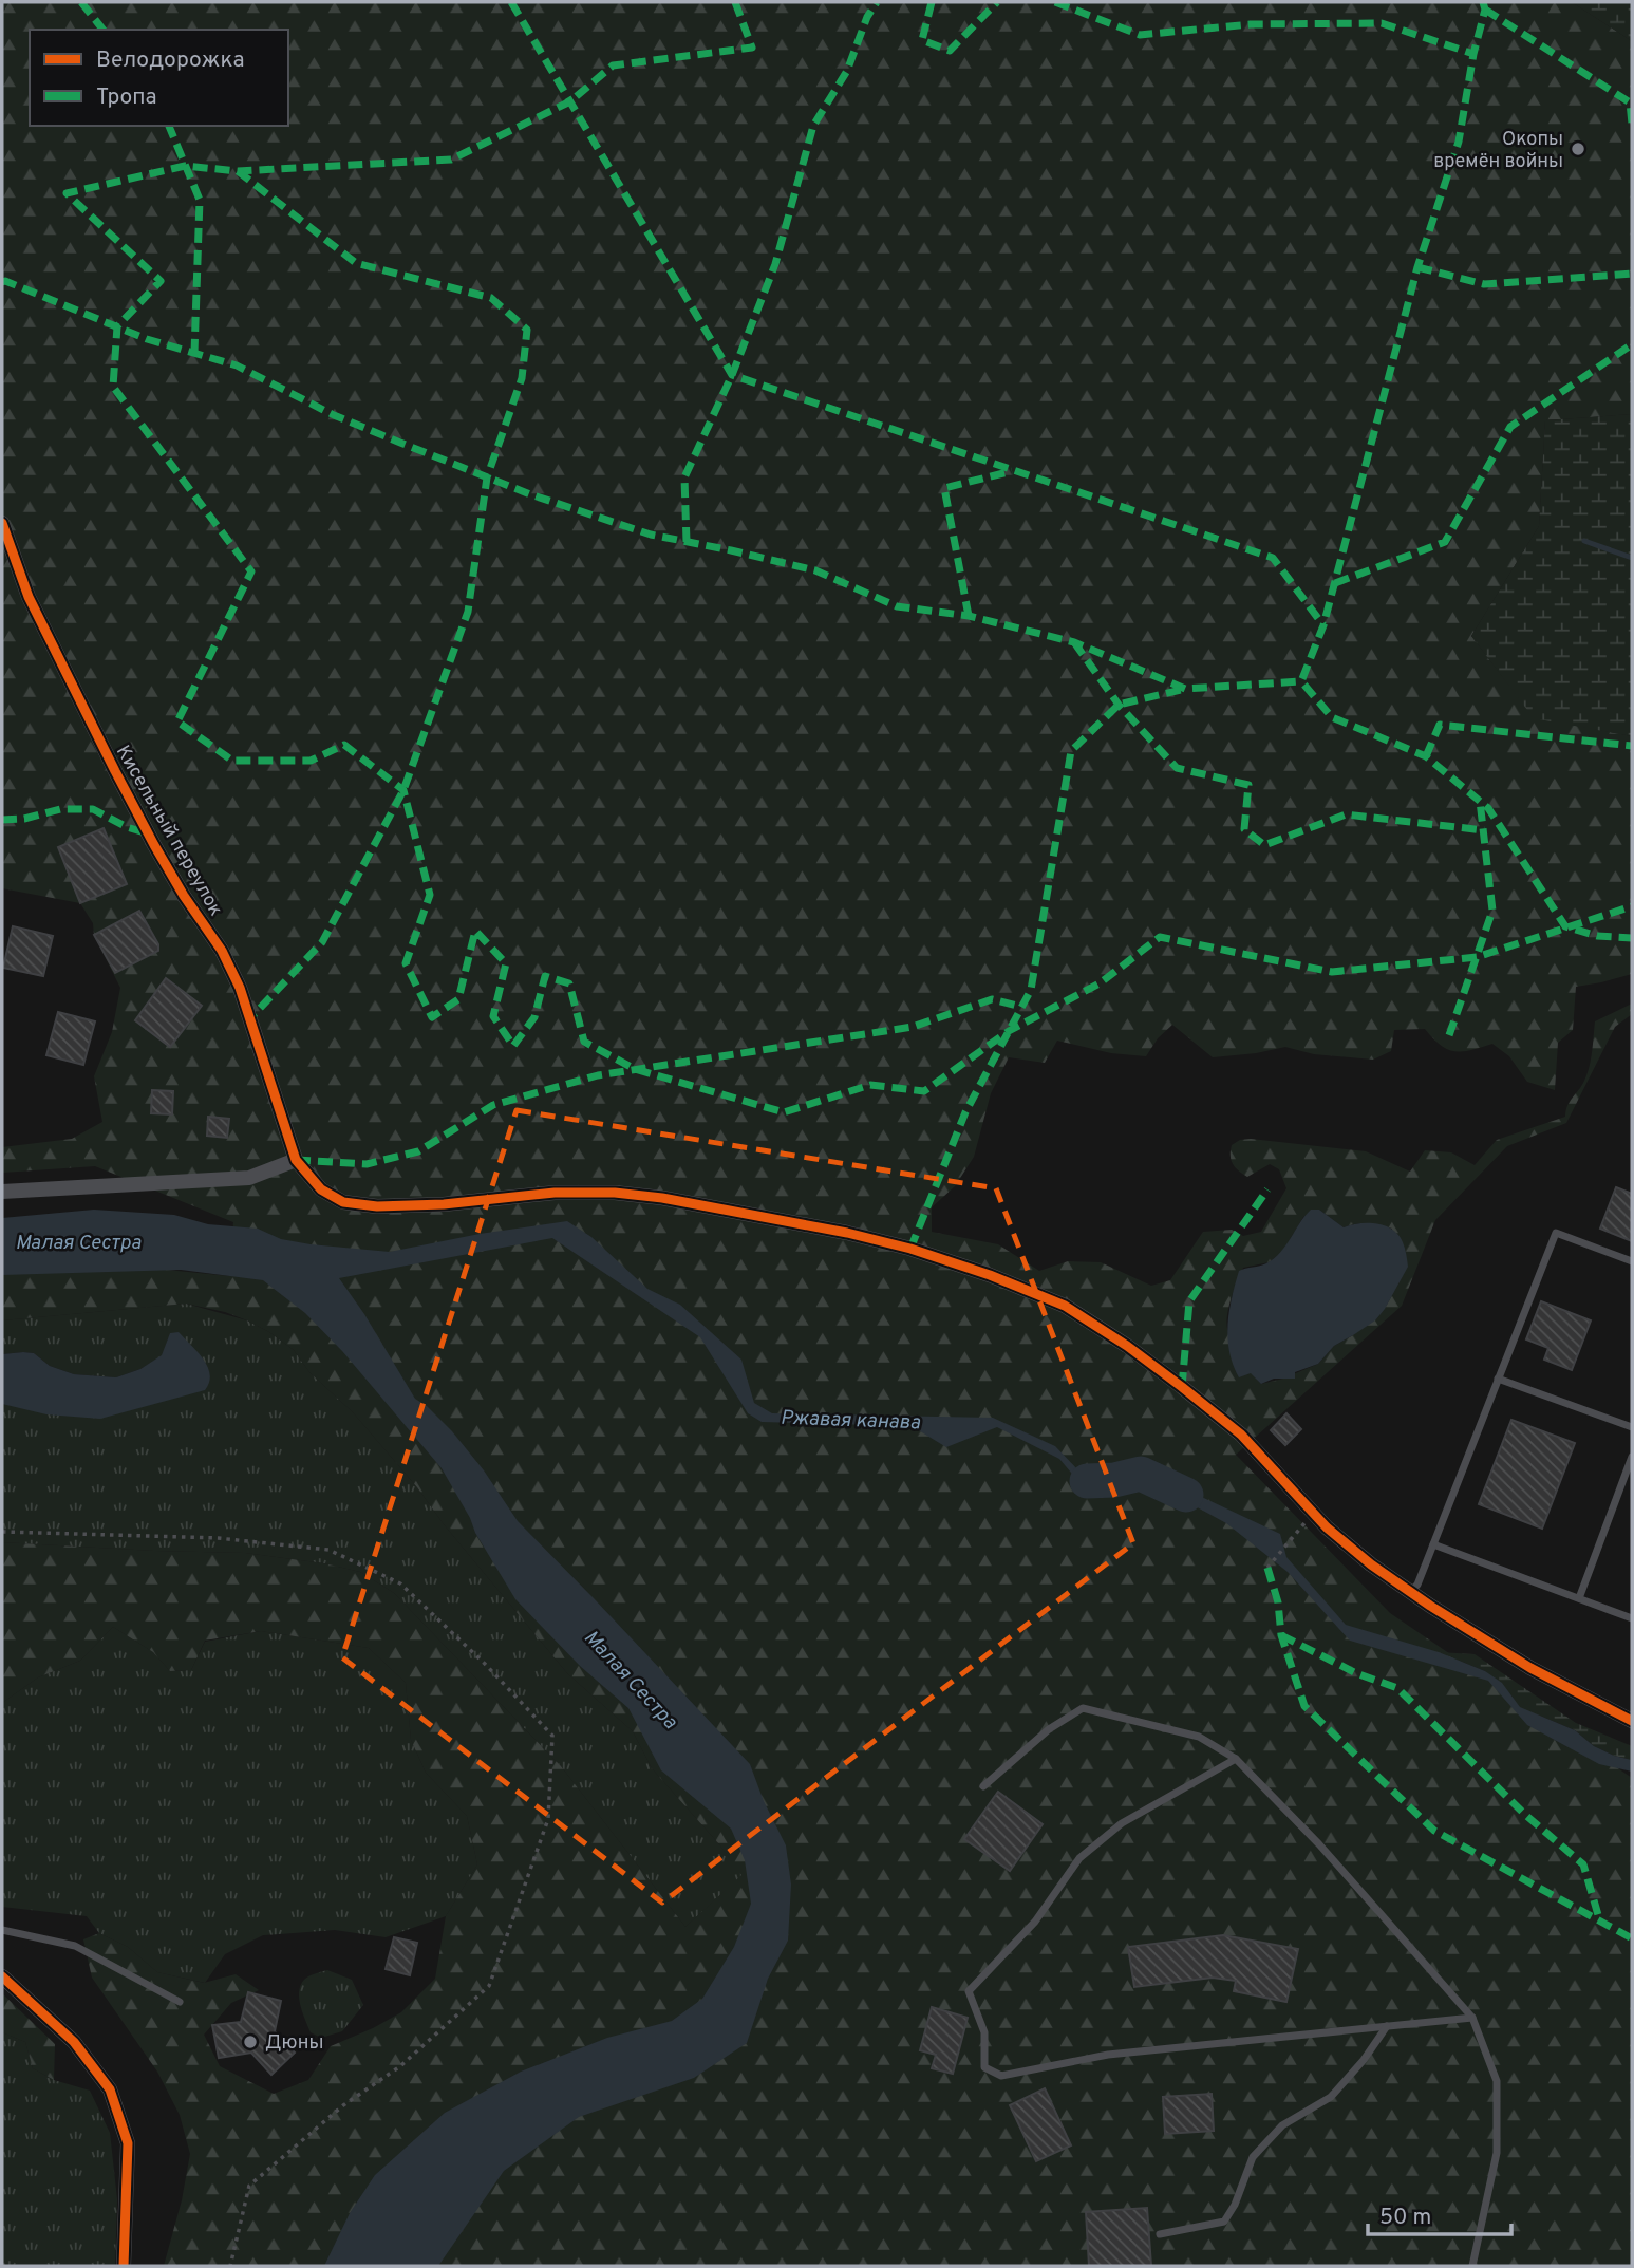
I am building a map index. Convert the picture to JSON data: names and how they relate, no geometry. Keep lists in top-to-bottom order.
{
  "streets": {
    "street": ["Кисельный переулок"]
  },
  "water": ["Малая Сестра", "Ржавая канава"],
  "places": ["Окопы времён войны", "Дюны"],
  "legend": ["Велодорожка", "Тропа"],
  "scale_bar": "50 m"
}
